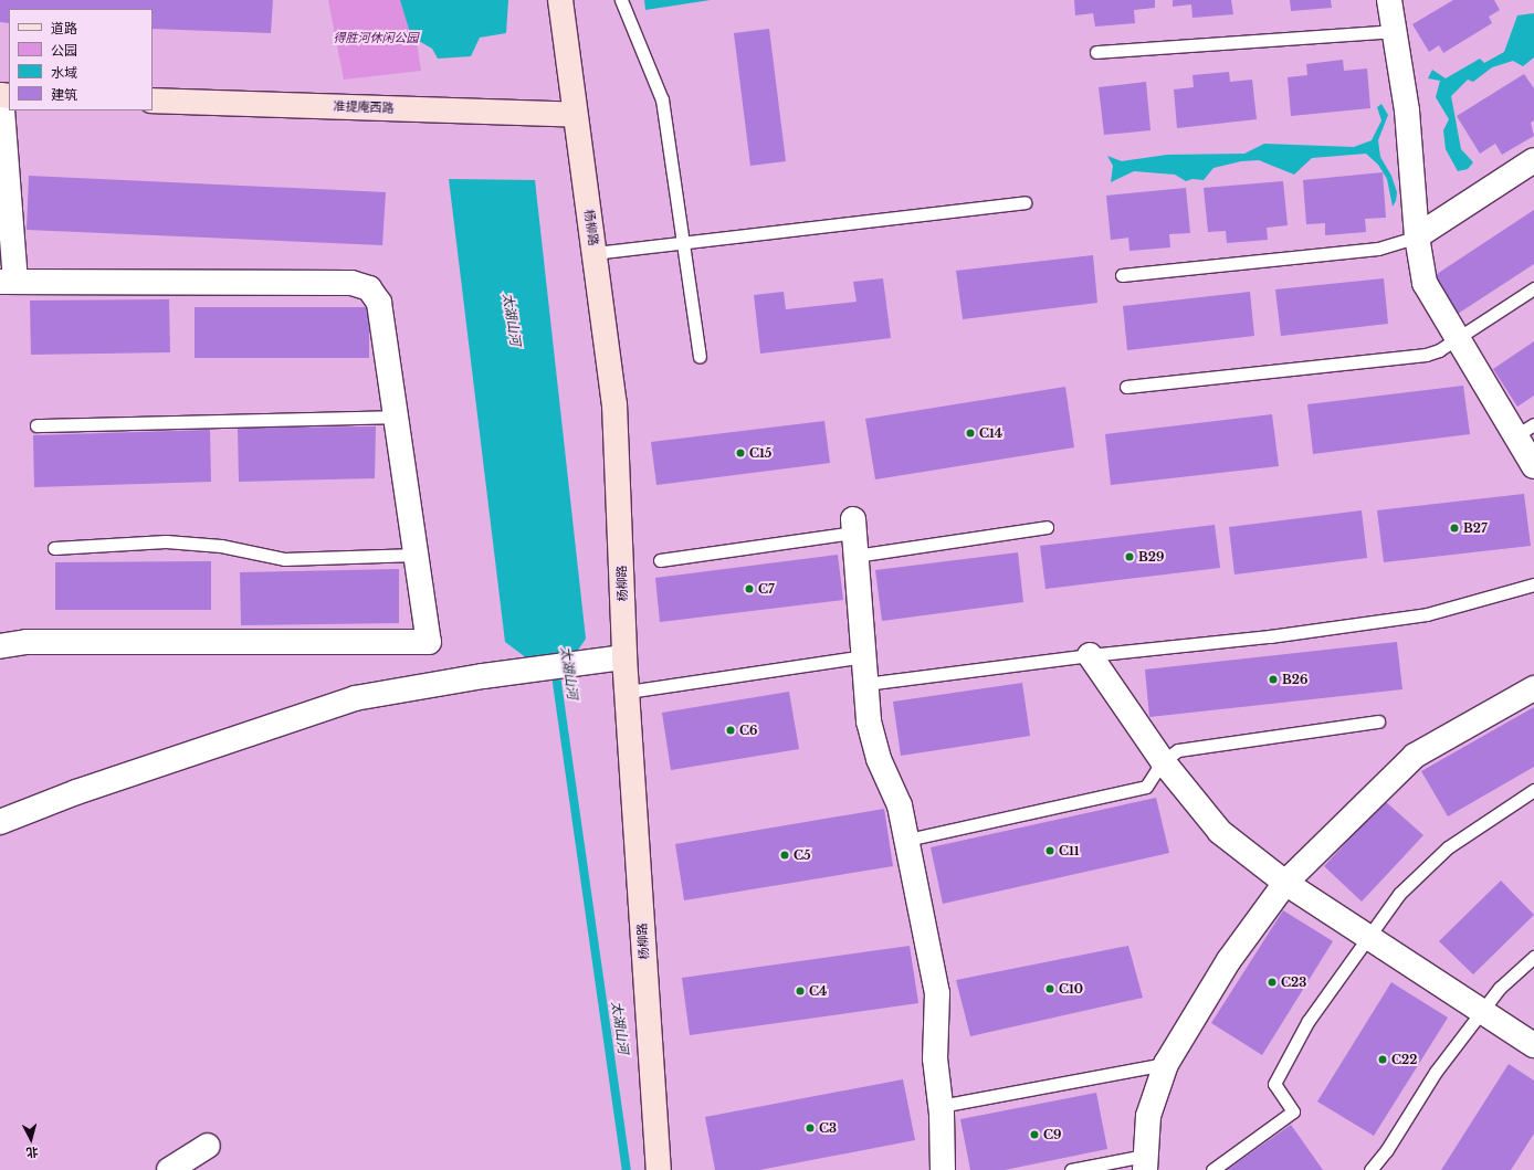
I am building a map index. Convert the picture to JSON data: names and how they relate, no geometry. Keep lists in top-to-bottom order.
{
  "streets": {
    "street": ["准提庵西路", "杨柳路"]
  },
  "crossings": [
    ["准提庵西路", "杨柳路"]
  ],
  "water": ["太湖山河"],
  "parks": ["得胜河休闲公园"],
  "places": [
    "C14",
    "C15",
    "B27",
    "B29",
    "C7",
    "B26",
    "C6",
    "C11",
    "C5",
    "C23",
    "C10",
    "C4",
    "C22",
    "C3",
    "C9"
  ],
  "legend": [
    "道路",
    "公园",
    "水域",
    "建筑"
  ],
  "north": "bottom"
}
